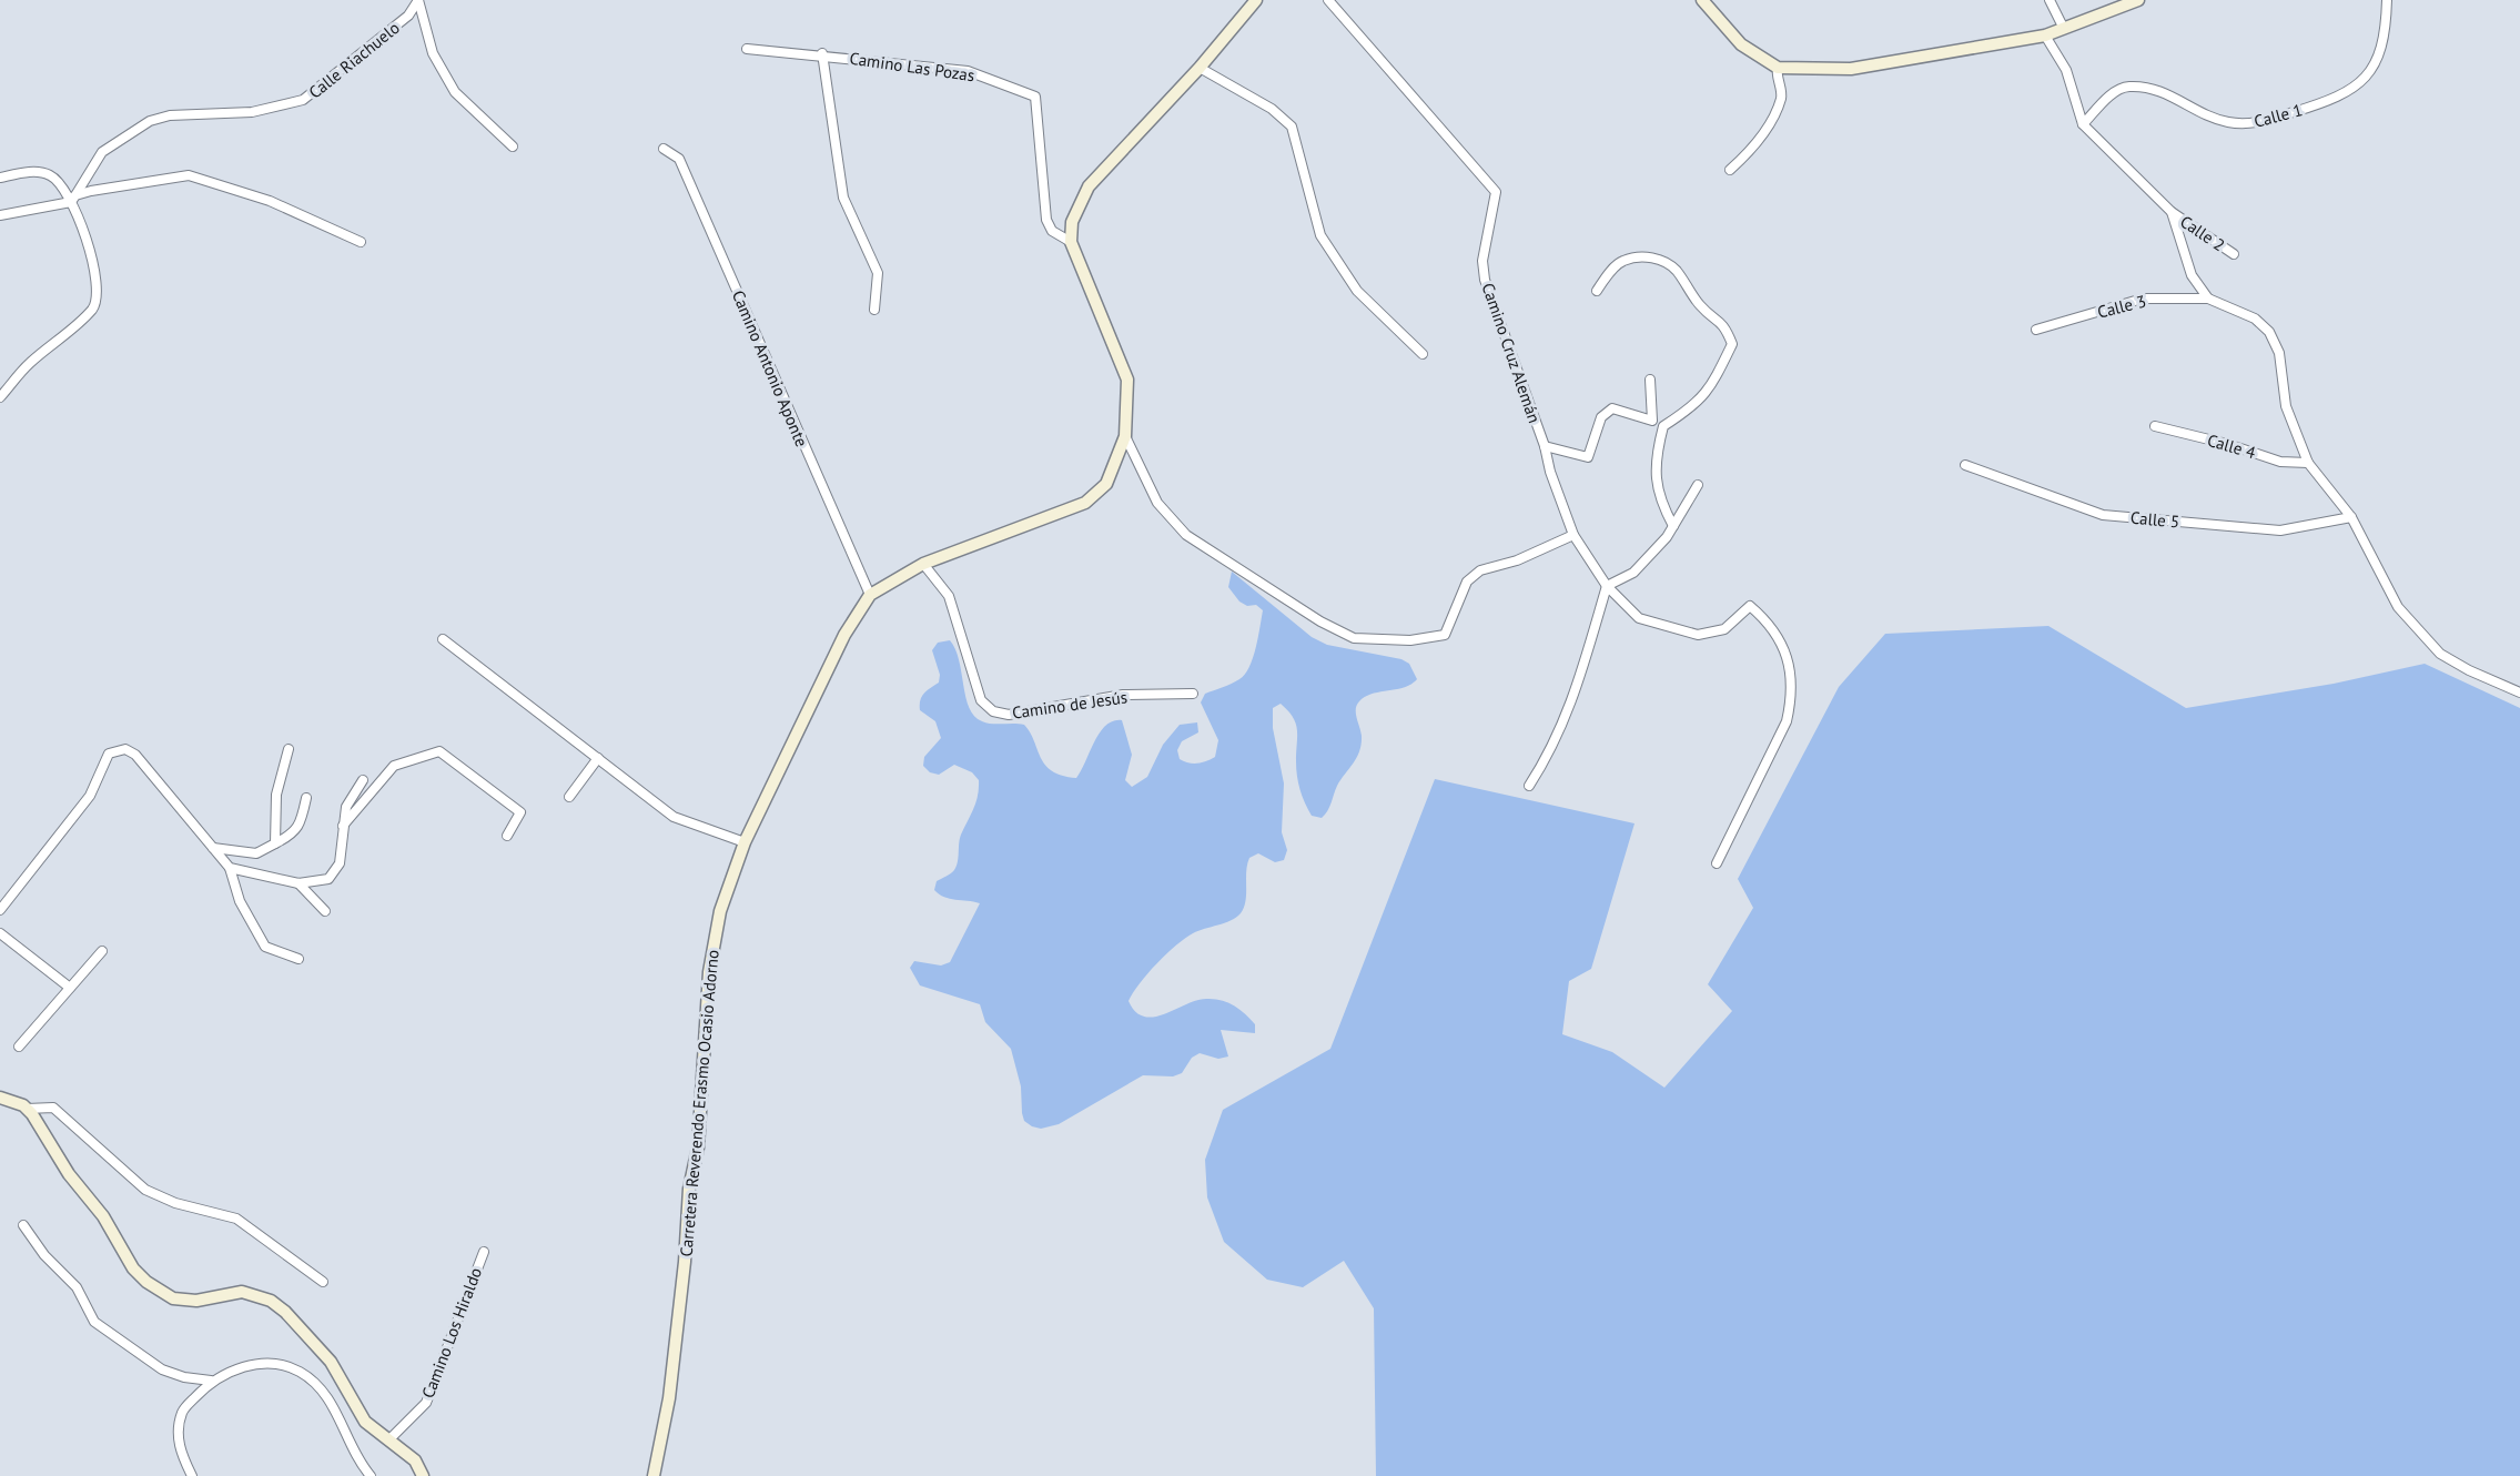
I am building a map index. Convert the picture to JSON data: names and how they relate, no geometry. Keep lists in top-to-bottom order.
{
  "streets": {
    "street": [
      "Calle Riachuelo",
      "Camino Las Pozas",
      "Calle 1",
      "Calle 2",
      "Calle 3",
      "Camino Cruz Alemán",
      "Camino Antonio Aponte",
      "Calle 4",
      "Calle 5",
      "Camino de Jesús",
      "Carretera Reverendo Erasmo Ocasio Adorno",
      "Camino Los Hiraldo"
    ]
  },
  "crossings": [
    ["Camino Las Pozas", "Carretera Reverendo Erasmo Ocasio Adorno"],
    ["Calle 1", "Calle 2"],
    ["Camino Antonio Aponte", "Carretera Reverendo Erasmo Ocasio Adorno"],
    ["Camino de Jesús", "Carretera Reverendo Erasmo Ocasio Adorno"]
  ]
}
